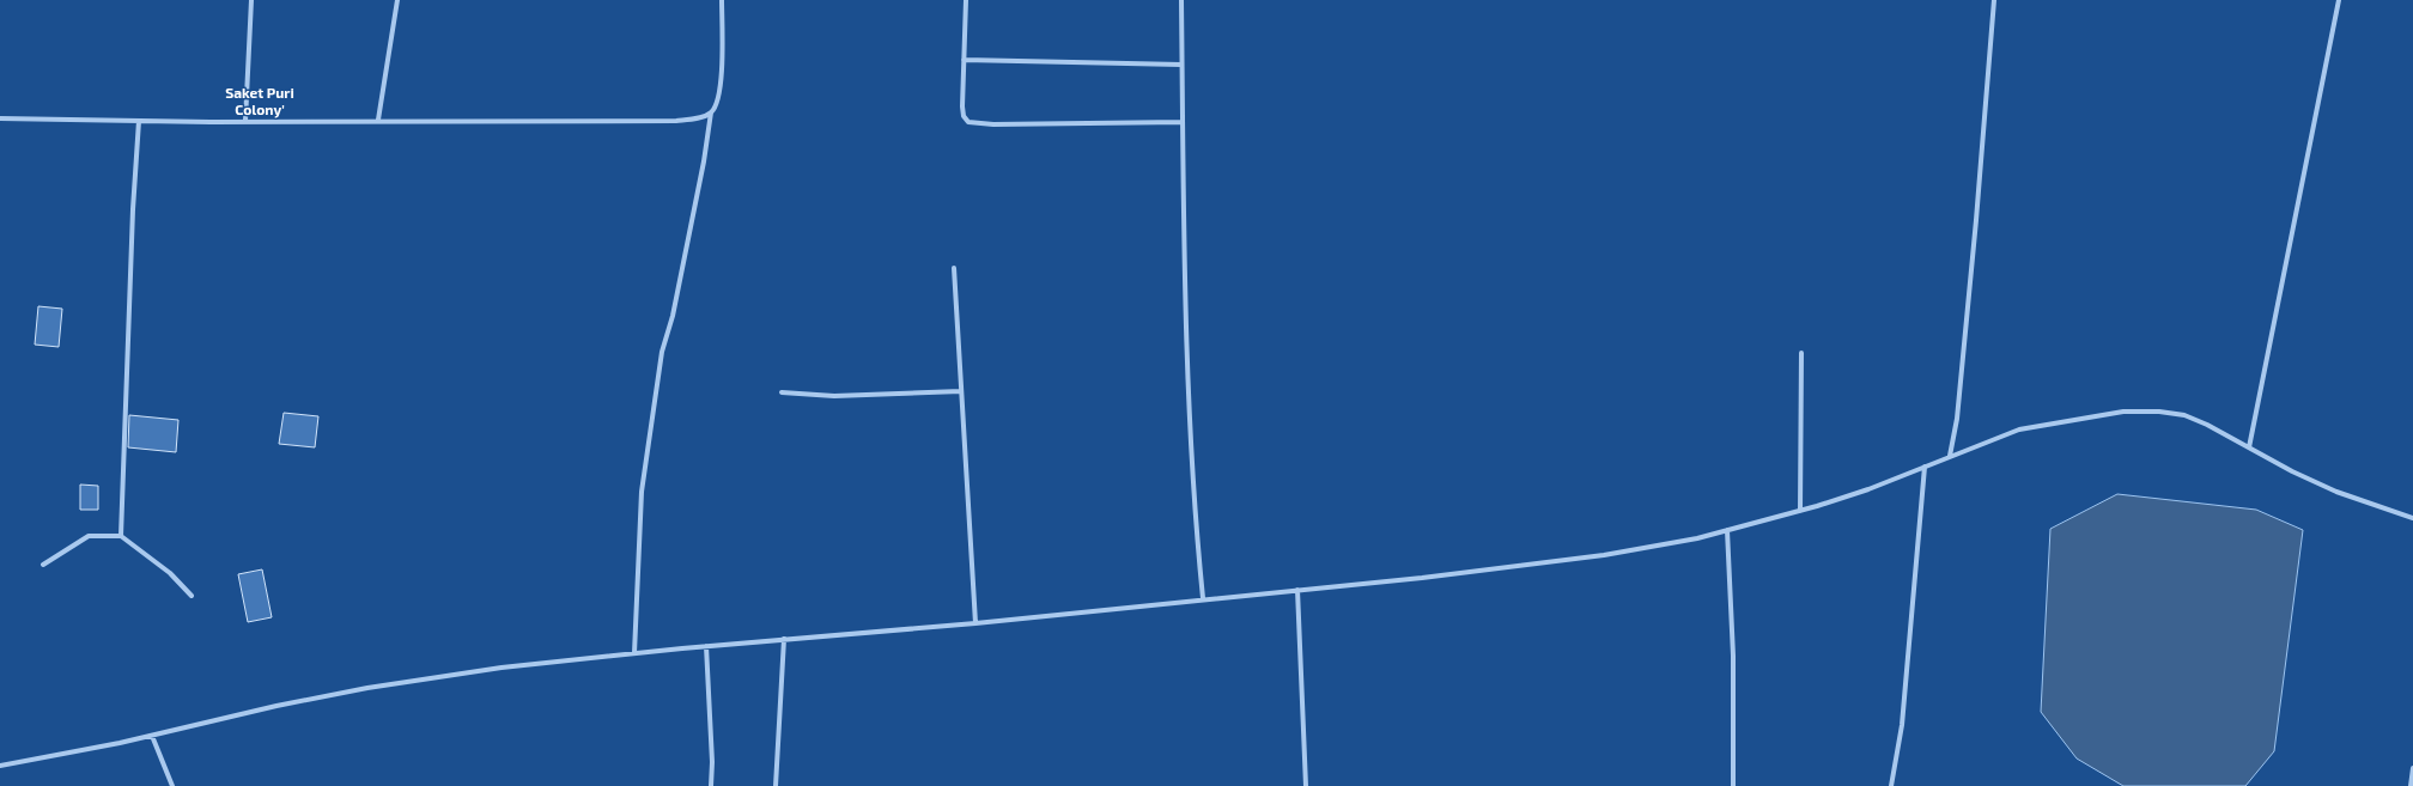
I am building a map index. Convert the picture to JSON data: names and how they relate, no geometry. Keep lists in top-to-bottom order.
{
  "districts": ["Saket Puri Colony'"]
}
